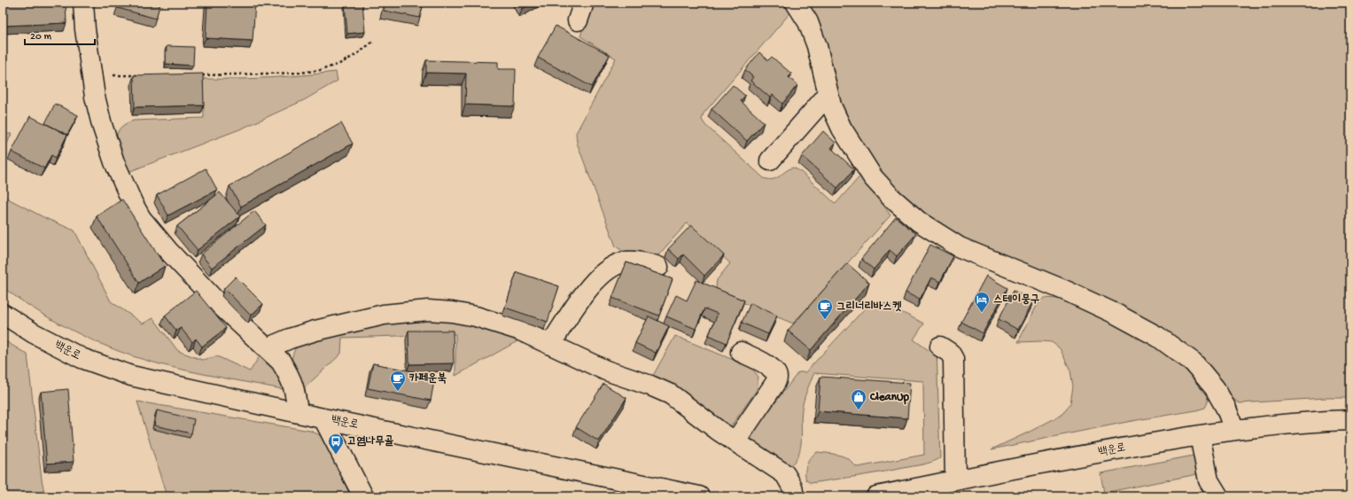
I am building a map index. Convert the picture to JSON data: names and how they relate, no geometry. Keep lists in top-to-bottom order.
{
  "streets": {
    "street": ["백운로"]
  },
  "places": {
    "hotel": ["스테이뭉구"],
    "cafe": ["그리너리바스켓", "카페운북"],
    "shop": ["CleanUp"],
    "bus stop": ["고염나무골"]
  },
  "scale_bar": "20 m"
}
